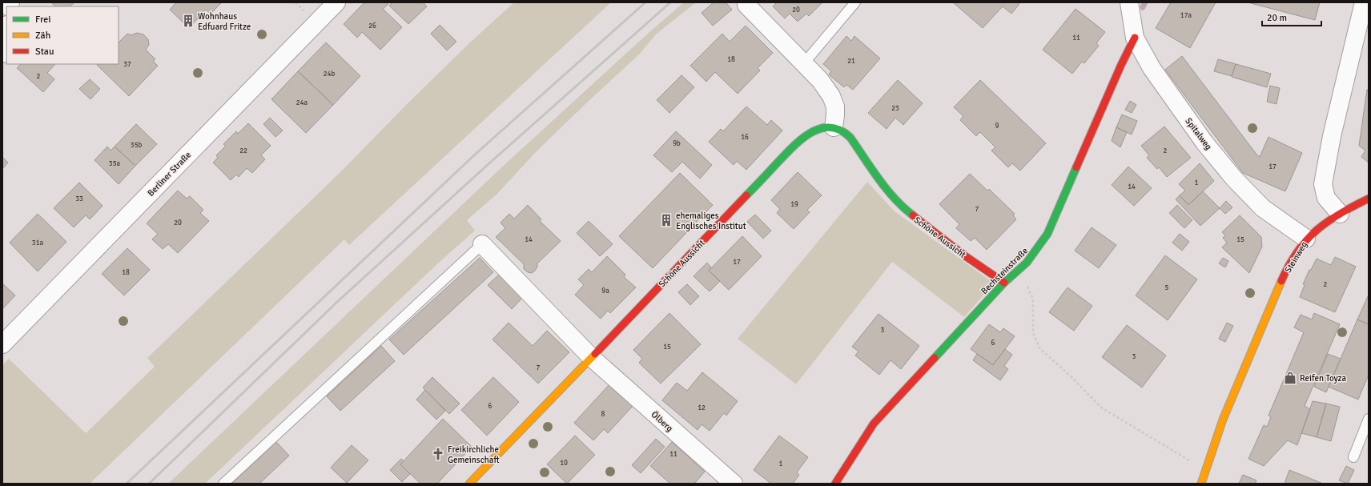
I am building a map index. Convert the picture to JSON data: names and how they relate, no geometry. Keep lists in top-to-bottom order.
{
  "streets": {
    "street": [
      "Spitalweg",
      "Berliner Straße",
      "Schöne Aussicht",
      "Steinweg",
      "Bechsteinstraße",
      "Ölberg"
    ]
  },
  "crossings": [
    ["Spitalweg", "Steinweg"],
    ["Spitalweg", "Bechsteinstraße"],
    ["Schöne Aussicht", "Bechsteinstraße"],
    ["Schöne Aussicht", "Ölberg"]
  ],
  "places": {
    "building": ["Wohnhaus Edfuard Fritze", "ehemaliges Englisches Institut"],
    "shop": ["Reifen Toyza"],
    "church": ["Freikirchliche Gemeinschaft"]
  },
  "house_numbers": [
    "20",
    "17a",
    "26",
    "11",
    "18",
    "21",
    "37",
    "24b",
    "2",
    "24a",
    "23",
    "9",
    "16",
    "9b",
    "35b",
    "22",
    "2",
    "35a",
    "17",
    "1",
    "14",
    "33",
    "19",
    "7",
    "20",
    "14",
    "15",
    "31a",
    "17",
    "18",
    "2",
    "5",
    "9a",
    "3",
    "6",
    "15",
    "3",
    "7",
    "6",
    "12",
    "8",
    "11",
    "10",
    "1"
  ],
  "legend": ["Frei", "Zäh", "Stau"],
  "scale_bar": "20 m"
}
